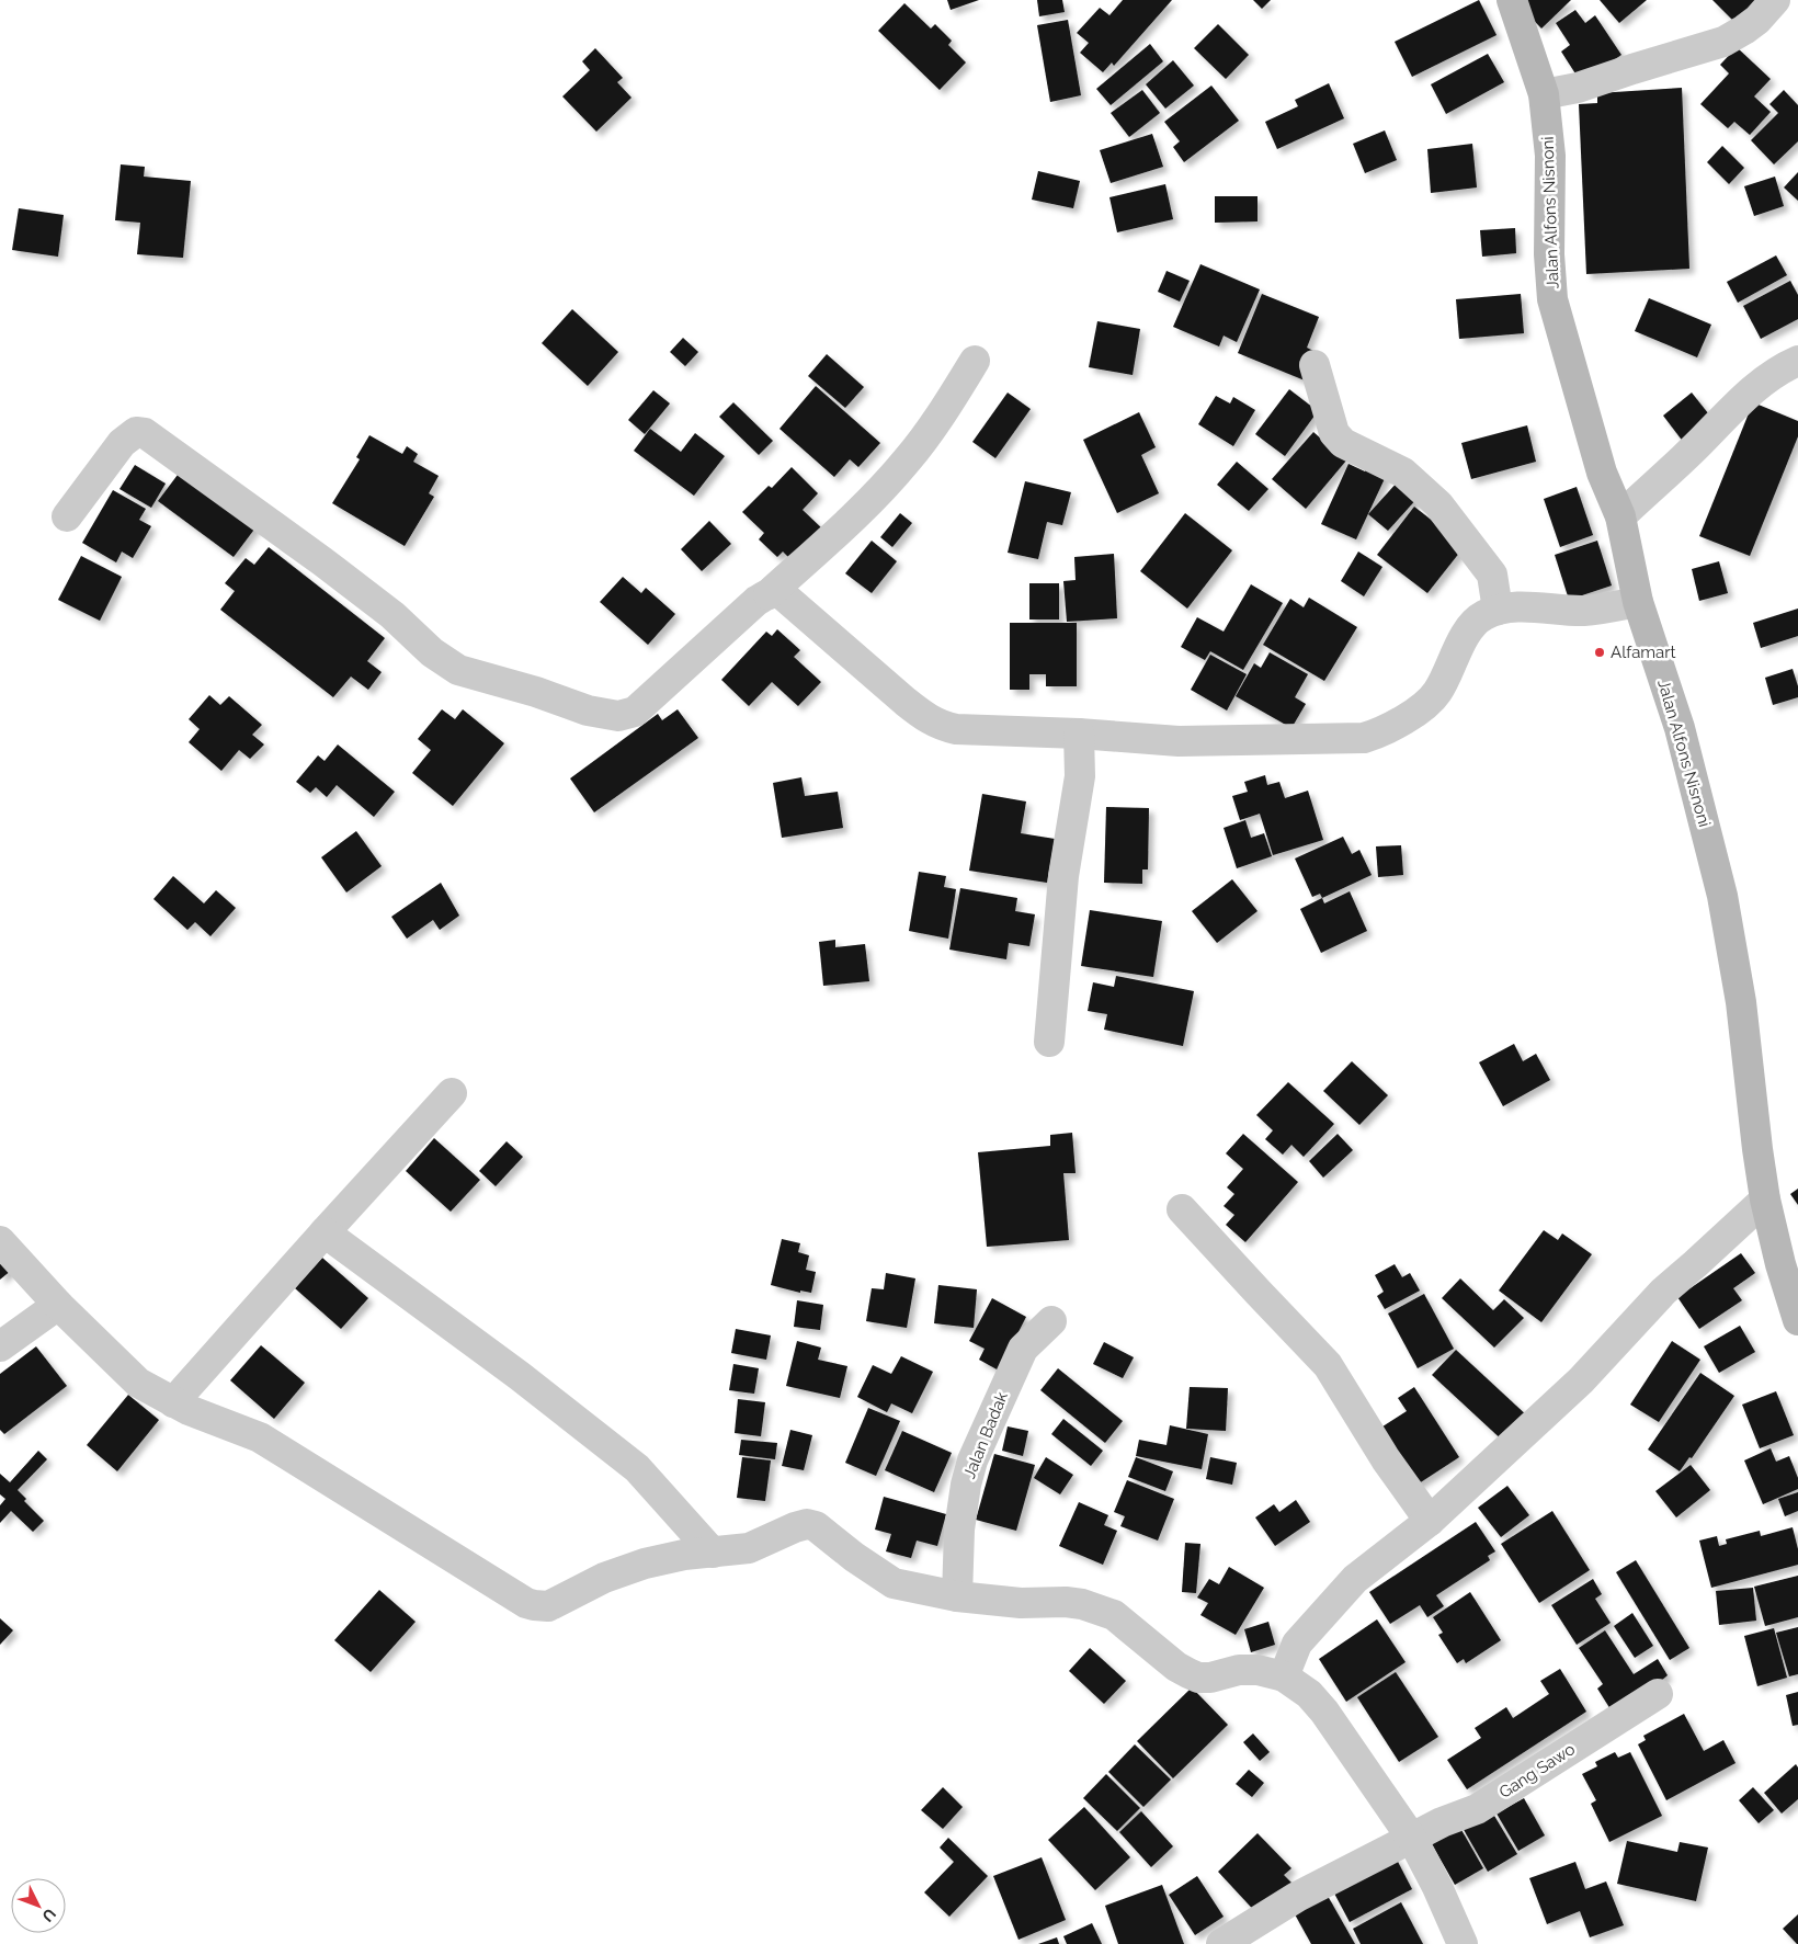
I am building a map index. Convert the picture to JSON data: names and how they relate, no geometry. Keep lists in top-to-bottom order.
{
  "streets": {
    "main road": ["Jalan Alfons Nisnoni"],
    "street": ["Jalan Badak", "Gang Sawo"]
  },
  "places": ["Alfamart"],
  "north": "bottom right"
}
